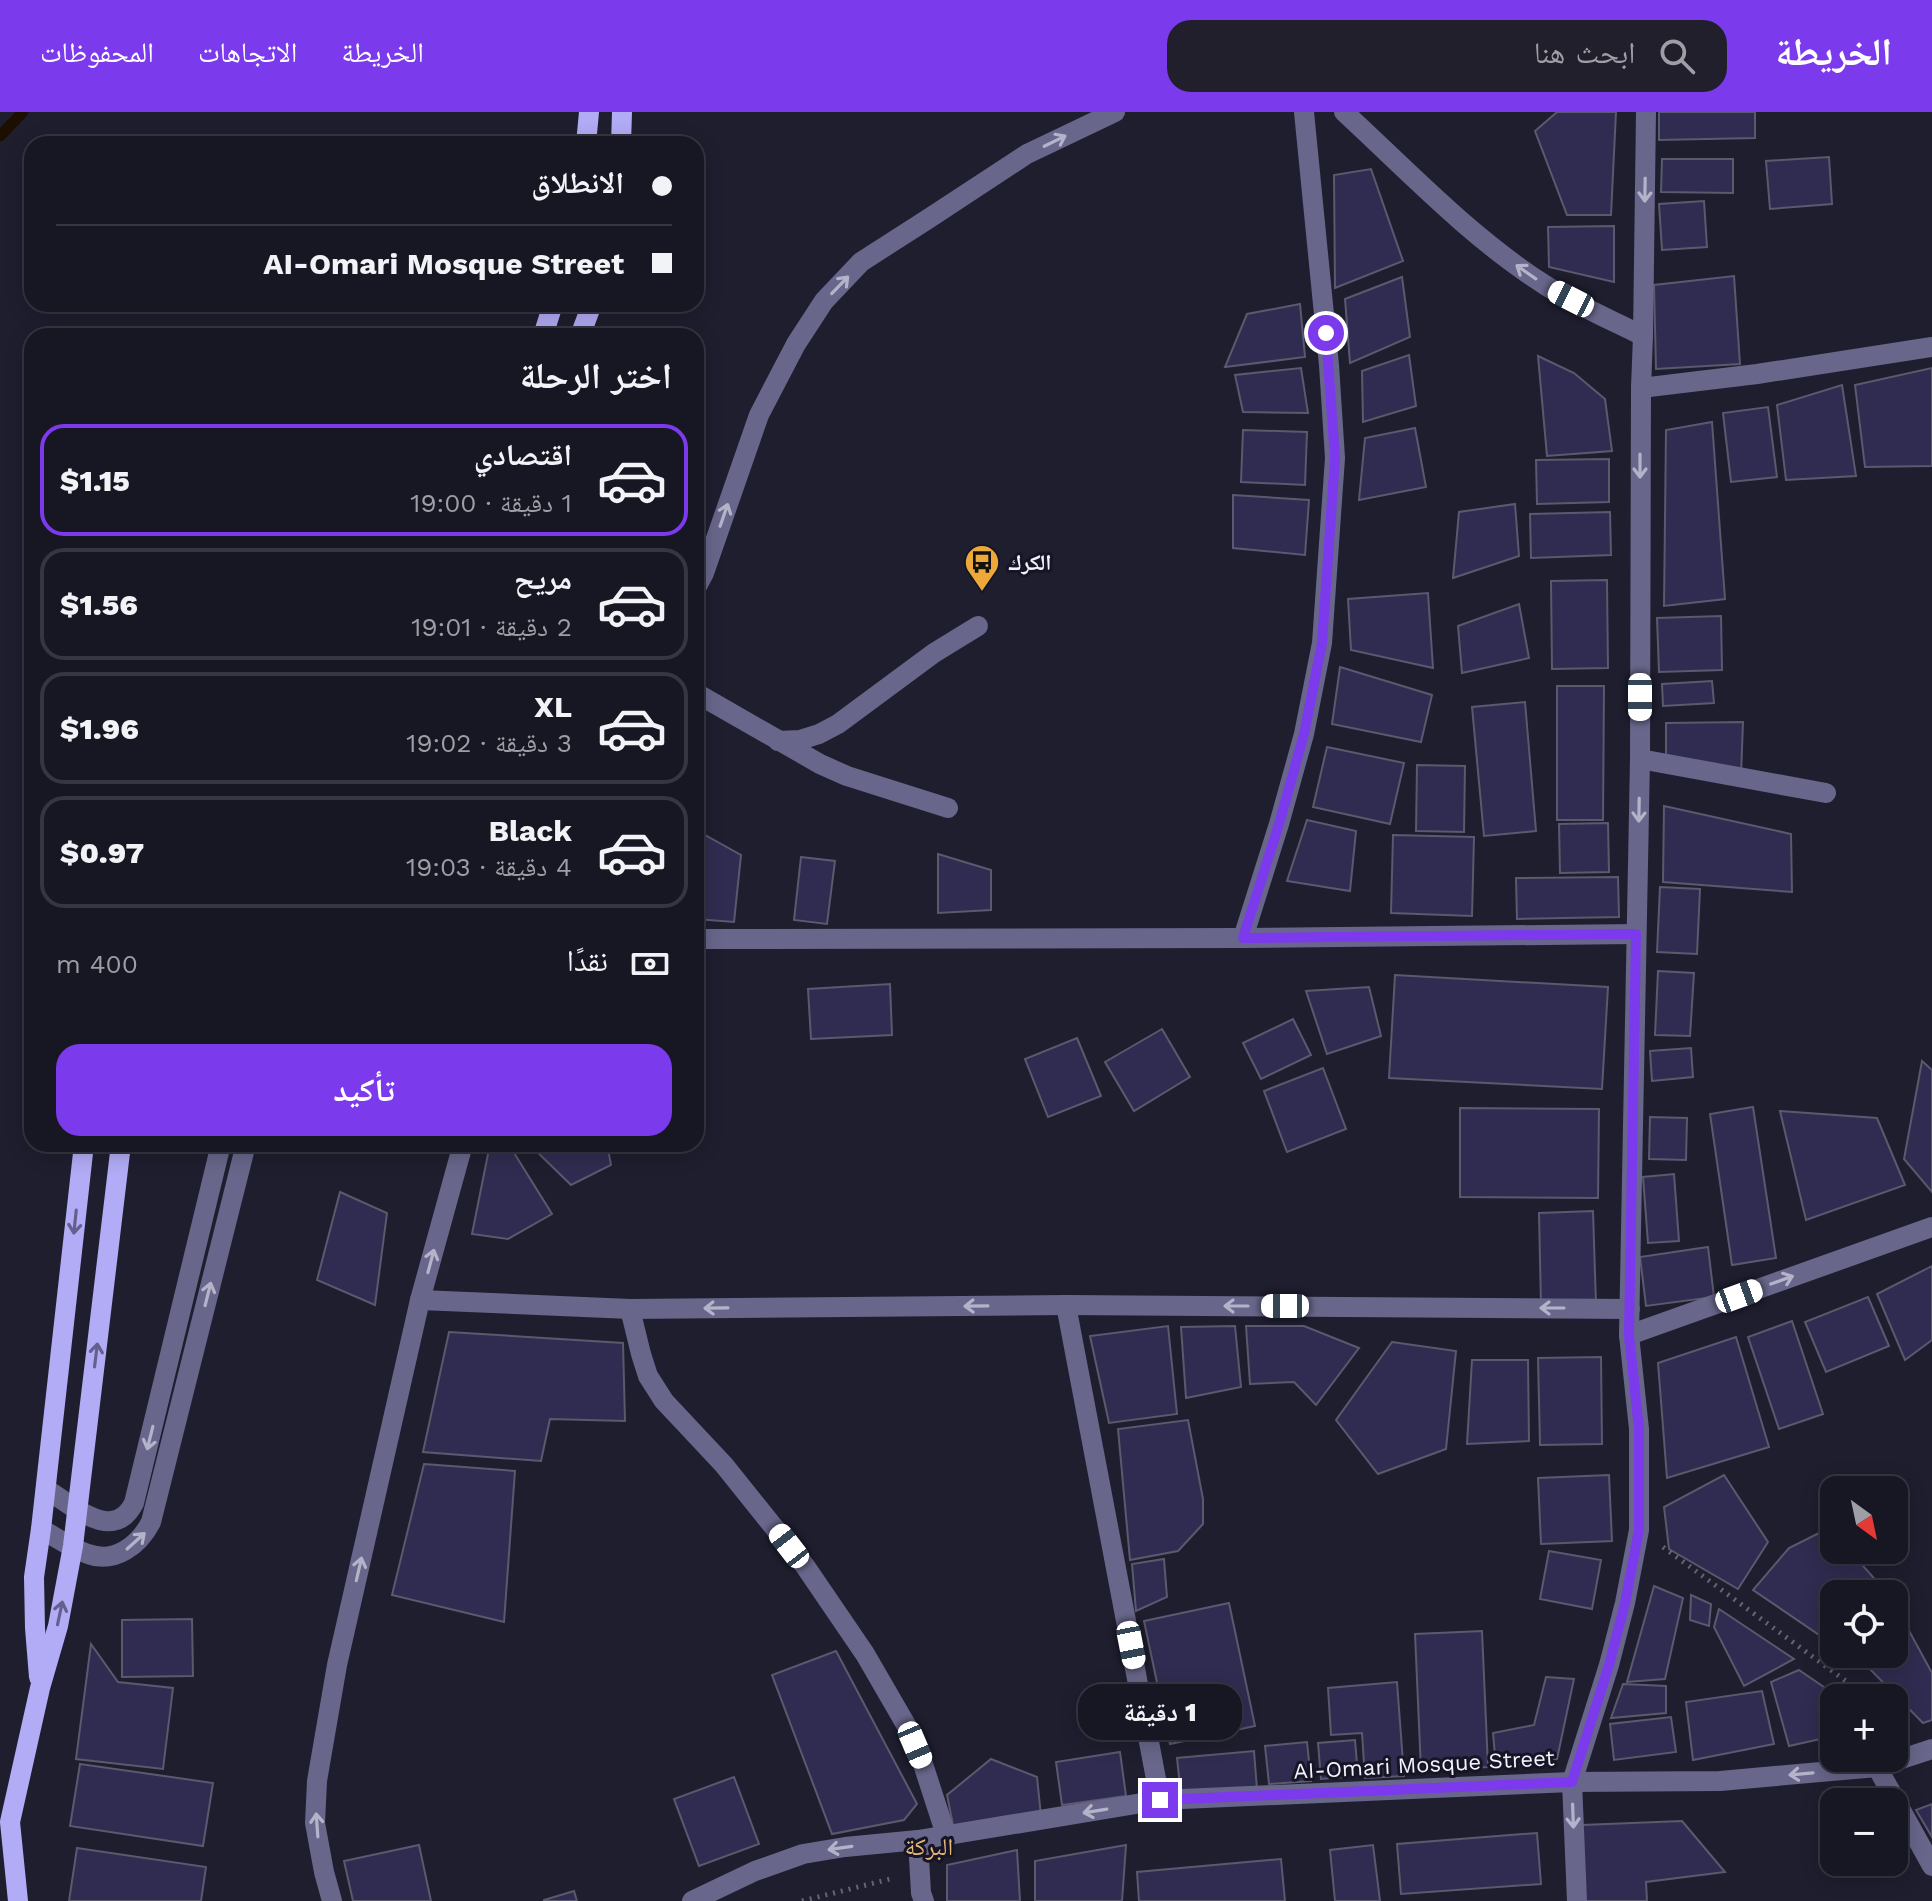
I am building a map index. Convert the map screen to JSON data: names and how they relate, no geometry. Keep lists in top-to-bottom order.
{
  "streets": {
    "street": ["AI-Omari Mosque Street"]
  },
  "one_way": ["AI-Omari Mosque Street"],
  "districts": ["البركة"],
  "places": {
    "bus stop": ["الكرك"]
  },
  "north": "bottom right",
  "page": {
    "header": "الخريطة",
    "search": "ابحث هنا",
    "nav": ["الخريطة", "الاتجاهات", "المحفوظات"],
    "banner": ["الانطلاق", "AI-Omari Mosque Street"],
    "heading": "اختر الرحلة",
    "list": [
      {
        "name": "اقتصادي",
        "note": "1 دقيقة · 19:00",
        "value": "$1.15"
      },
      {
        "name": "مريح",
        "note": "2 دقيقة · 19:01",
        "value": "$1.56"
      },
      {
        "name": "XL",
        "note": "3 دقيقة · 19:02",
        "value": "$1.96"
      },
      {
        "name": "Black",
        "note": "4 دقيقة · 19:03",
        "value": "$0.97"
      }
    ],
    "pay": ["نقدًا", "400 m"],
    "buttons": "تأكيد",
    "map_buttons": ["+", "−"],
    "bubble": "1 دقيقة"
  }
}
